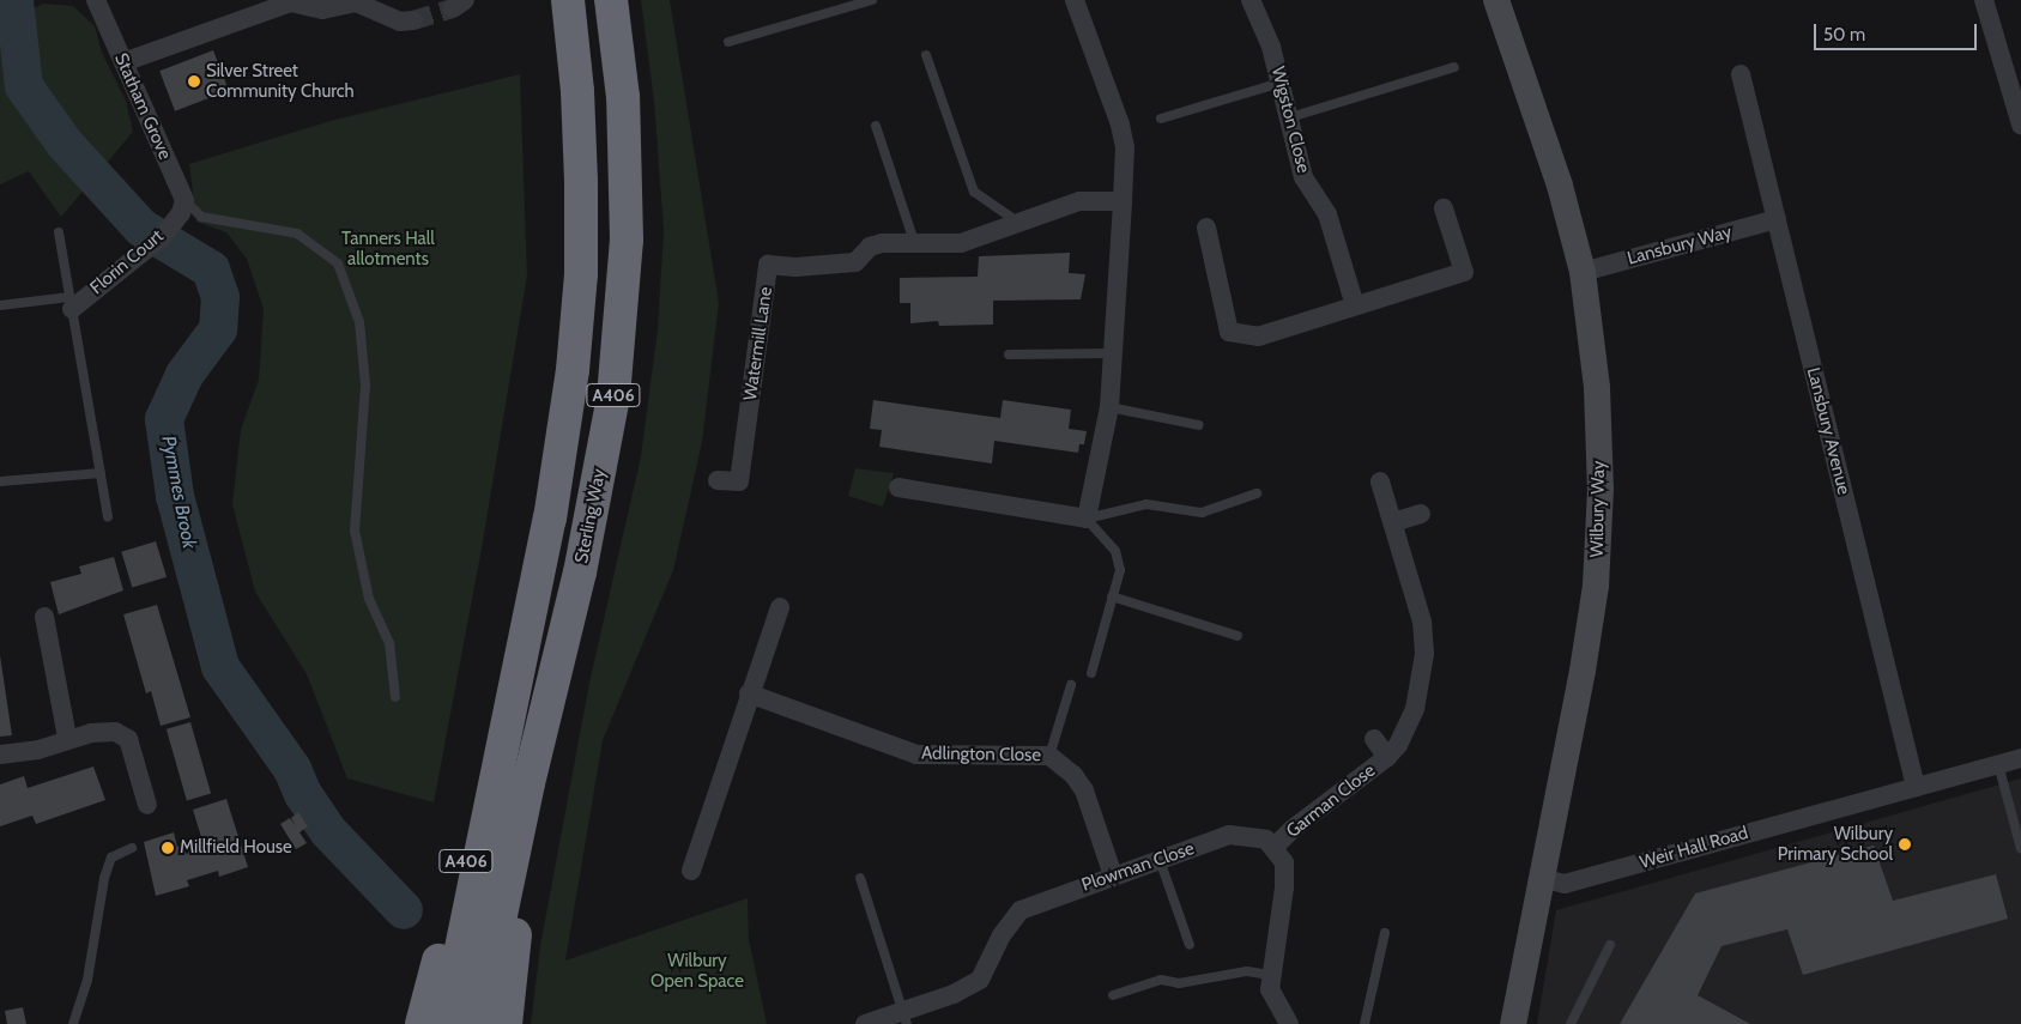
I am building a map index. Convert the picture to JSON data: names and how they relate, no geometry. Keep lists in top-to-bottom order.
{
  "streets": {
    "highway": ["A406", "Sterling Way"],
    "street": [
      "Statham Grove",
      "Wigston Close",
      "Lansbury Way",
      "Florin Court",
      "Watermill Lane",
      "Lansbury Avenue",
      "Wilbury Way",
      "Adlington Close",
      "Garman Close",
      "Weir Hall Road",
      "Plowman Close"
    ]
  },
  "crossings": [
    ["Statham Grove", "Florin Court"],
    ["Lansbury Way", "Lansbury Avenue"],
    ["Lansbury Way", "Wilbury Way"],
    ["Lansbury Avenue", "Weir Hall Road"],
    ["Wilbury Way", "Weir Hall Road"],
    ["Adlington Close", "Plowman Close"],
    ["Garman Close", "Plowman Close"]
  ],
  "water": ["Pymmes Brook"],
  "parks": ["Tanners Hall allotments", "Wilbury Open Space"],
  "places": ["Silver Street Community Church", "Wilbury Primary School", "Millfield House"],
  "scale_bar": "50 m"
}
